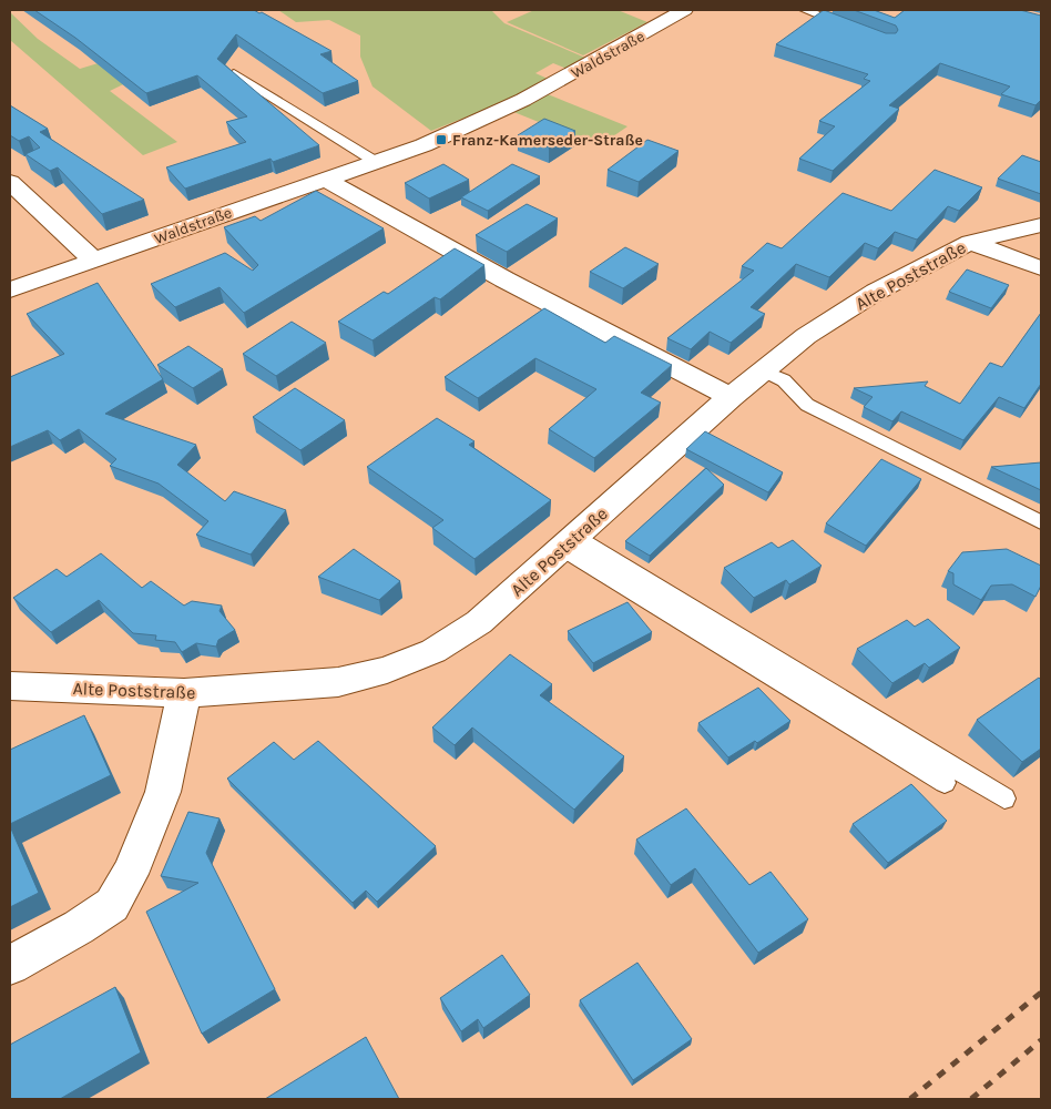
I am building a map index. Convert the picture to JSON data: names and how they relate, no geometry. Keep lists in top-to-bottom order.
{
  "streets": {
    "street": ["Waldstraße", "Alte Poststraße"]
  },
  "places": {
    "transit": ["Franz-Kamerseder-Straße"]
  }
}
